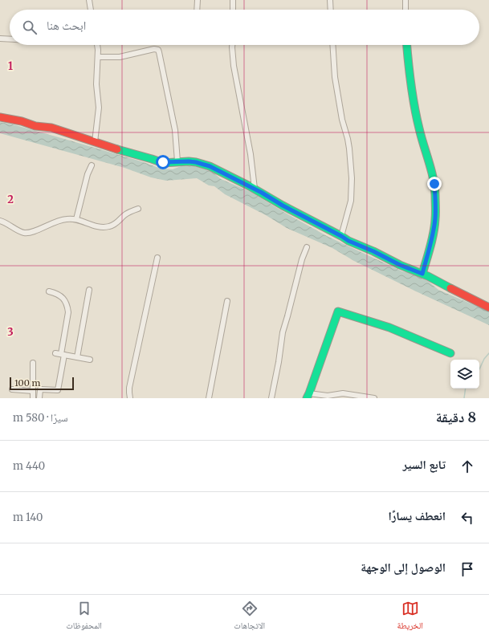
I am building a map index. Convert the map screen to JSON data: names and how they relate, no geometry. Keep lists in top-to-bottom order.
{
  "scale_bar": "100 m",
  "page": {
    "search": "ابحث هنا",
    "scale": "100 m",
    "heading": ["8 دقيقة", "سيرًا · 580 m"],
    "list": [
      ["تابع السير", "440 m"],
      ["انعطف يسارًا", "140 m"],
      "الوصول إلى الوجهة"
    ],
    "nav": ["الخريطة", "الاتجاهات", "المحفوظات"]
  },
  "grid": {
    "rows": ["1", "2", "3"]
  }
}
